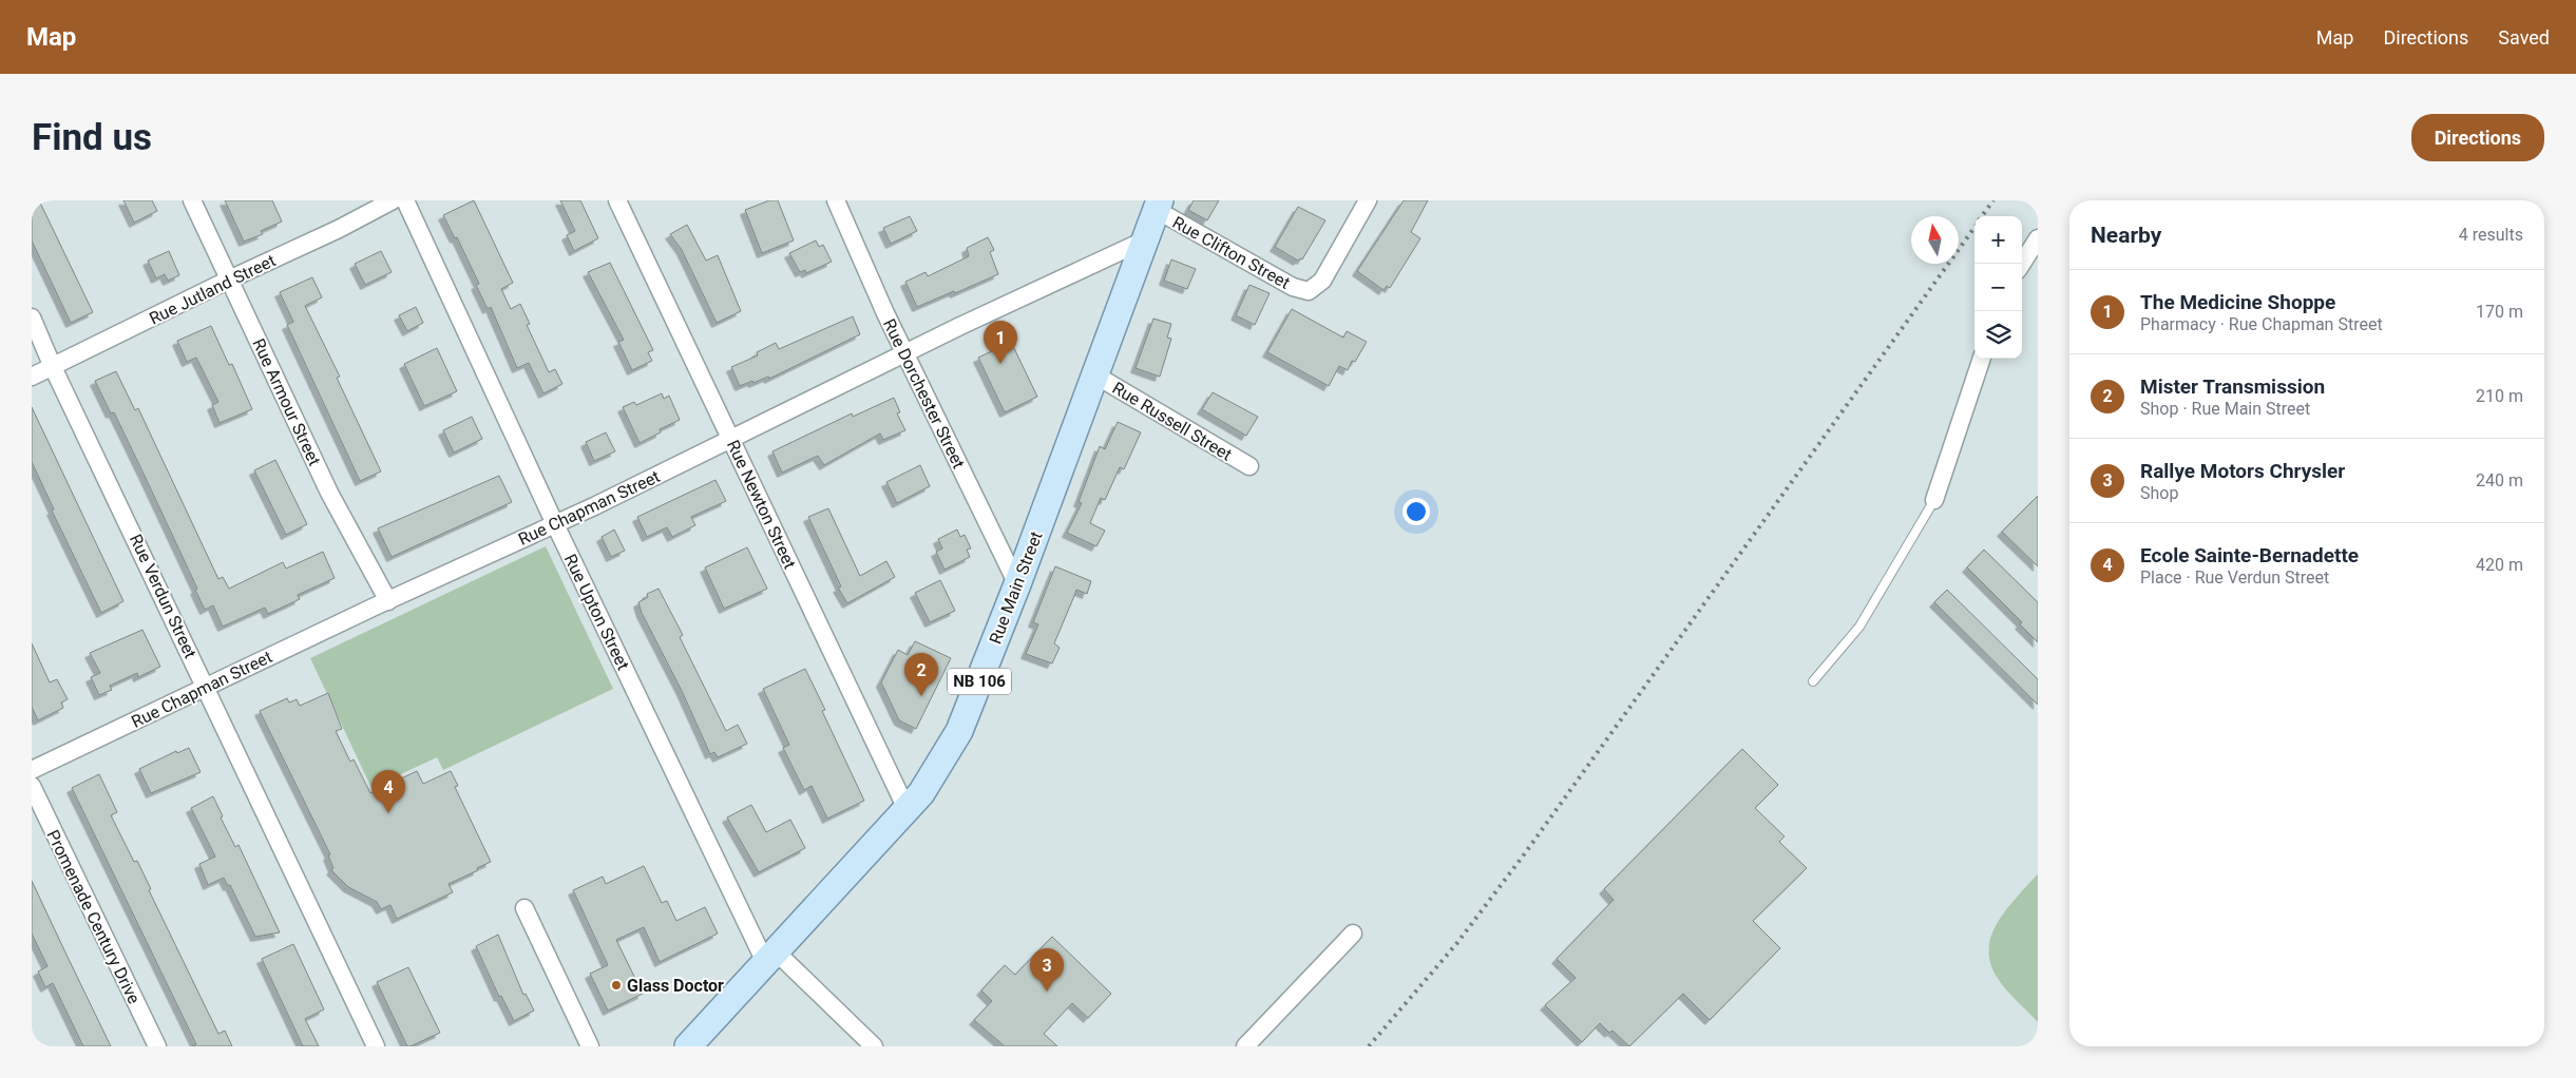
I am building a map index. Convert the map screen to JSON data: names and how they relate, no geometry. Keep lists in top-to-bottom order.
{
  "streets": {
    "main road": ["Rue Main Street", "NB 106"],
    "street": [
      "Rue Clifton Street",
      "Rue Jutland Street",
      "Rue Dorchester Street",
      "Rue Armour Street",
      "Rue Russell Street",
      "Rue Newton Street",
      "Rue Chapman Street",
      "Rue Verdun Street",
      "Rue Upton Street",
      "Promenade Century Drive"
    ]
  },
  "crossings": [
    ["Rue Clifton Street", "Rue Main Street"],
    ["Rue Jutland Street", "Rue Armour Street"],
    ["Rue Jutland Street", "Rue Verdun Street"],
    ["Rue Dorchester Street", "Rue Chapman Street"],
    ["Rue Dorchester Street", "Rue Main Street"],
    ["Rue Armour Street", "Rue Chapman Street"],
    ["Rue Russell Street", "Rue Main Street"],
    ["Rue Newton Street", "Rue Chapman Street"],
    ["Rue Newton Street", "Rue Main Street"],
    ["Rue Chapman Street", "Rue Main Street"],
    ["Rue Chapman Street", "Rue Verdun Street"],
    ["Rue Chapman Street", "Rue Upton Street"],
    ["Rue Main Street", "Rue Upton Street"]
  ],
  "places": ["Glass Doctor"],
  "north": "top",
  "page": {
    "header": "Map",
    "nav": ["Map", "Directions", "Saved"],
    "buttons": "Directions",
    "title": "Find us",
    "heading": ["Nearby", "4 results"],
    "map_buttons": ["+", "−"],
    "list": [
      {
        "mark": "1",
        "name": "The Medicine Shoppe",
        "note": "Pharmacy · Rue Chapman Street",
        "value": "170 m"
      },
      {
        "mark": "2",
        "name": "Mister Transmission",
        "note": "Shop · Rue Main Street",
        "value": "210 m"
      },
      {
        "mark": "3",
        "name": "Rallye Motors Chrysler",
        "note": "Shop",
        "value": "240 m"
      },
      {
        "mark": "4",
        "name": "Ecole Sainte-Bernadette",
        "note": "Place · Rue Verdun Street",
        "value": "420 m"
      }
    ],
    "pins": [
      "1",
      "2",
      "4",
      "3"
    ]
  }
}
